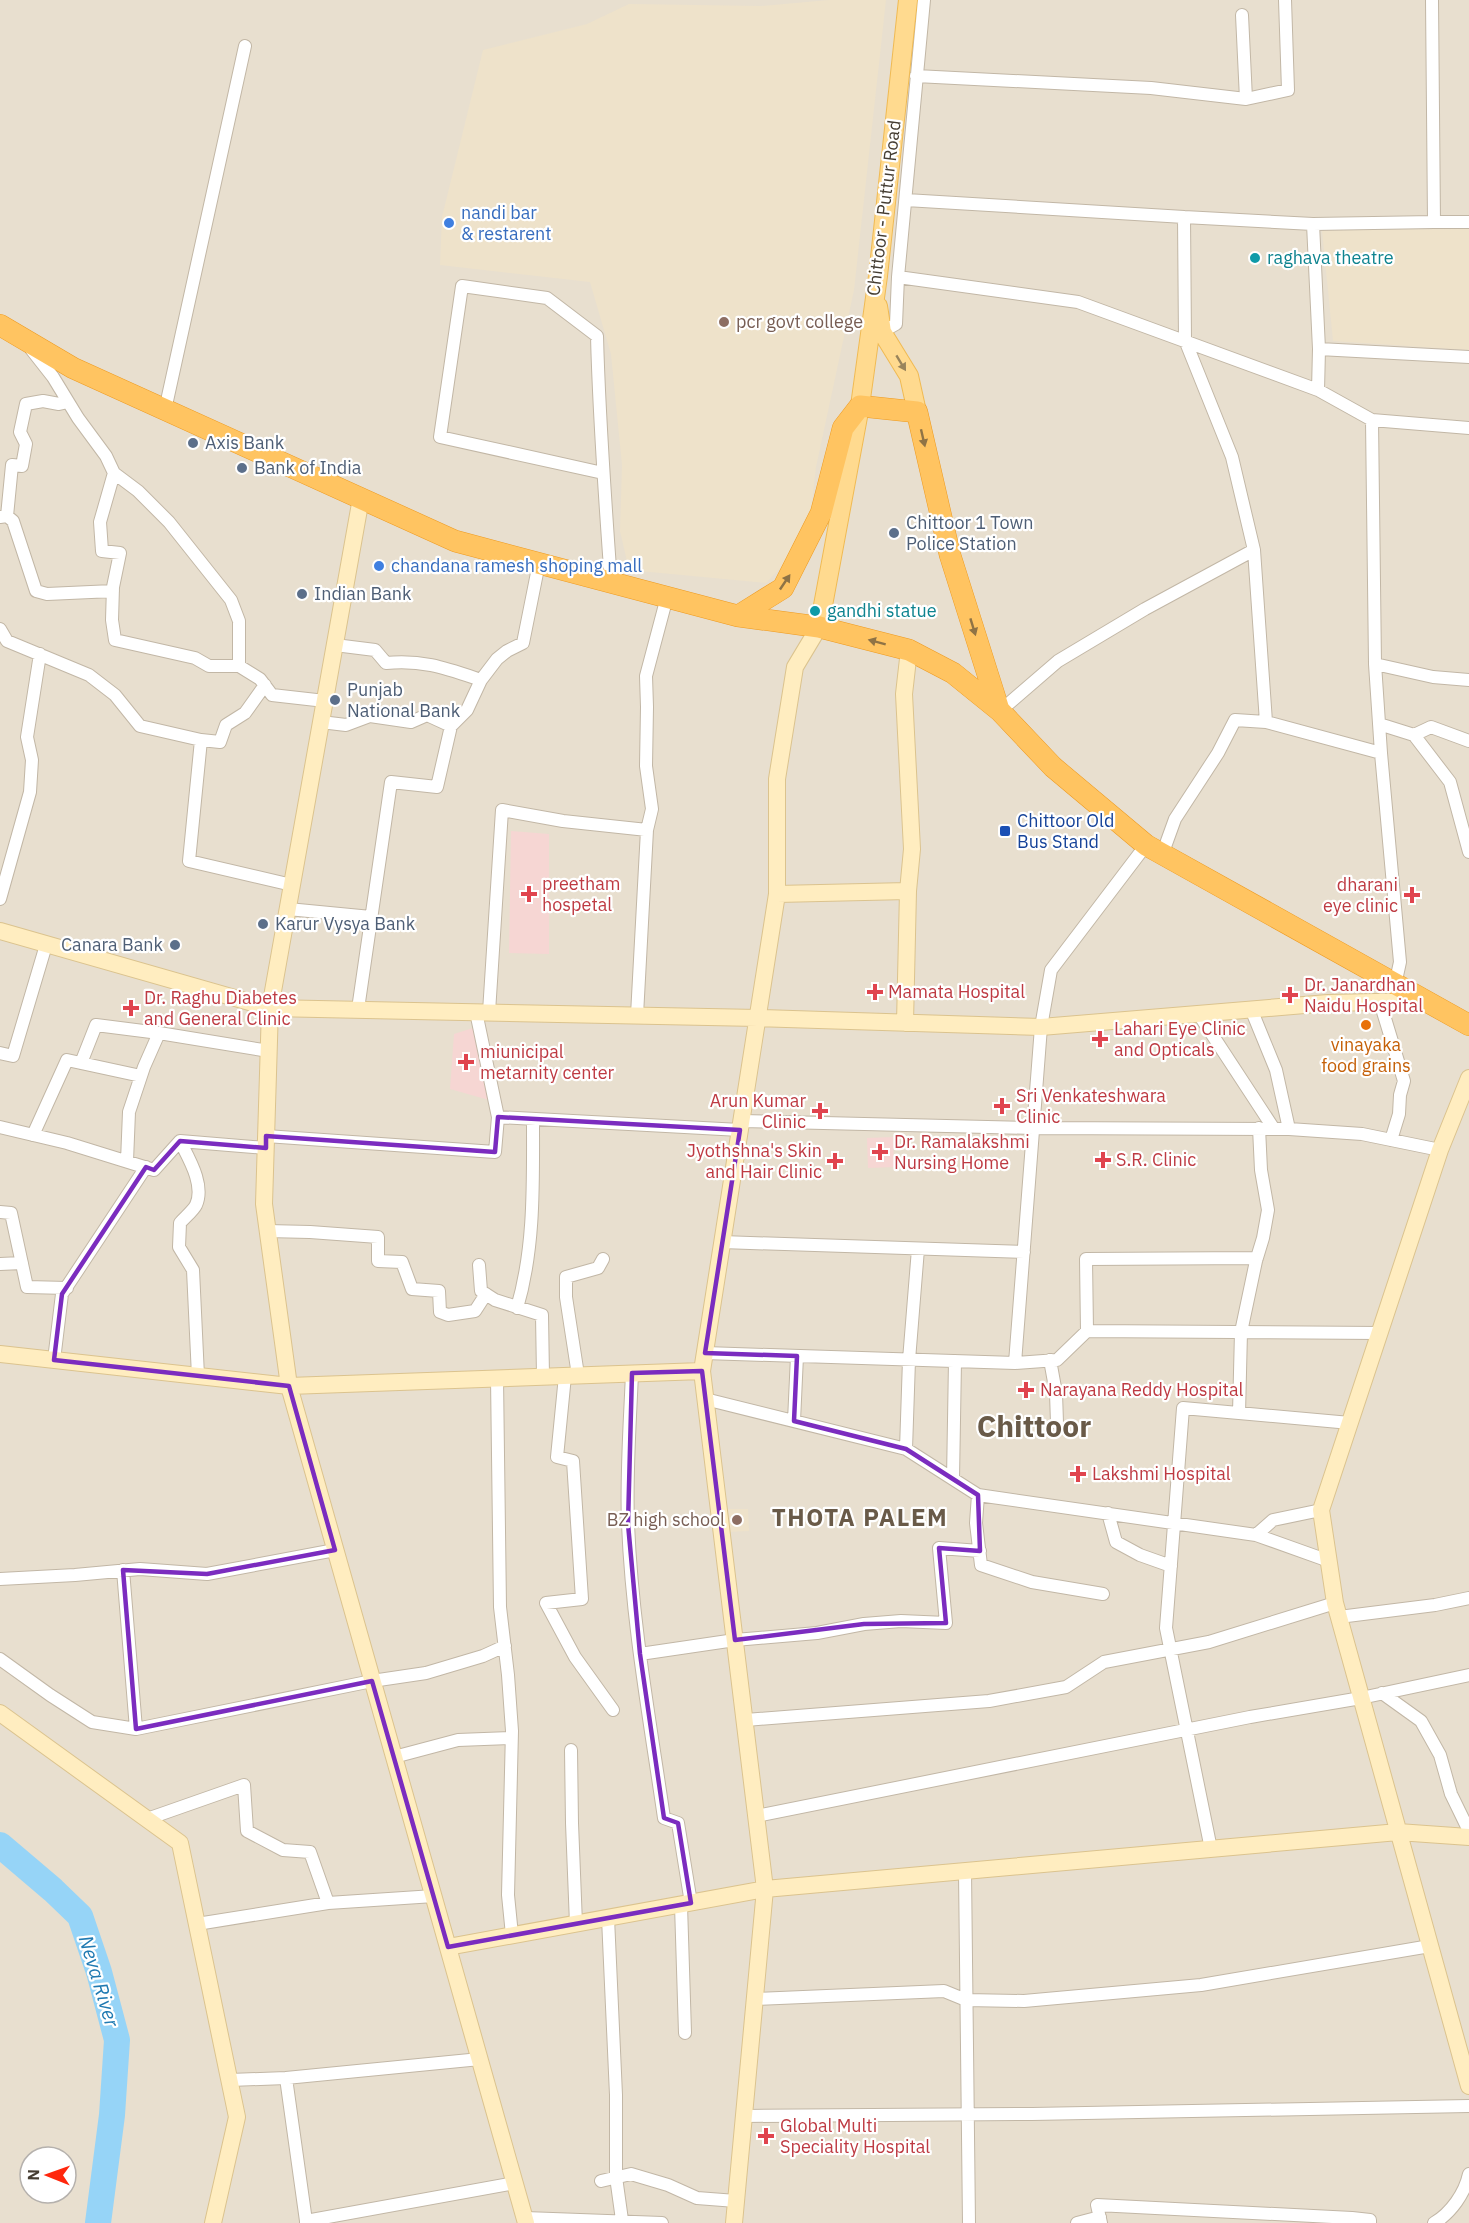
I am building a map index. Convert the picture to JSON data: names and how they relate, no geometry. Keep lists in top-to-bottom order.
{
  "streets": {
    "main road": ["Chittoor - Puttur Road"]
  },
  "districts": ["Chittoor", "THOTA PALEM"],
  "water": ["Neva River"],
  "places": {
    "other": [
      "nandi bar & restarent",
      "raghava theatre",
      "pcr govt college",
      "Axis Bank",
      "Bank of India",
      "Chittoor 1 Town Police Station",
      "chandana ramesh shoping mall",
      "Indian Bank",
      "gandhi statue",
      "Punjab National Bank",
      "Karur Vysya Bank",
      "Canara Bank",
      "vinayaka food grains",
      "BZ high school"
    ],
    "transit": ["Chittoor Old Bus Stand"],
    "health": [
      "preetham hospetal",
      "dharani eye clinic",
      "Mamata Hospital",
      "Dr. Janardhan Naidu Hospital",
      "Dr. Raghu Diabetes and General Clinic",
      "Lahari Eye Clinic and Opticals",
      "miunicipal metarnity center",
      "Sri Venkateshwara Clinic",
      "Arun Kumar Clinic",
      "Dr. Ramalakshmi Nursing Home",
      "S.R. Clinic",
      "Jyothshna's Skin and Hair Clinic",
      "Narayana Reddy Hospital",
      "Lakshmi Hospital",
      "Global Multi Speciality Hospital"
    ]
  },
  "north": "left"
}
